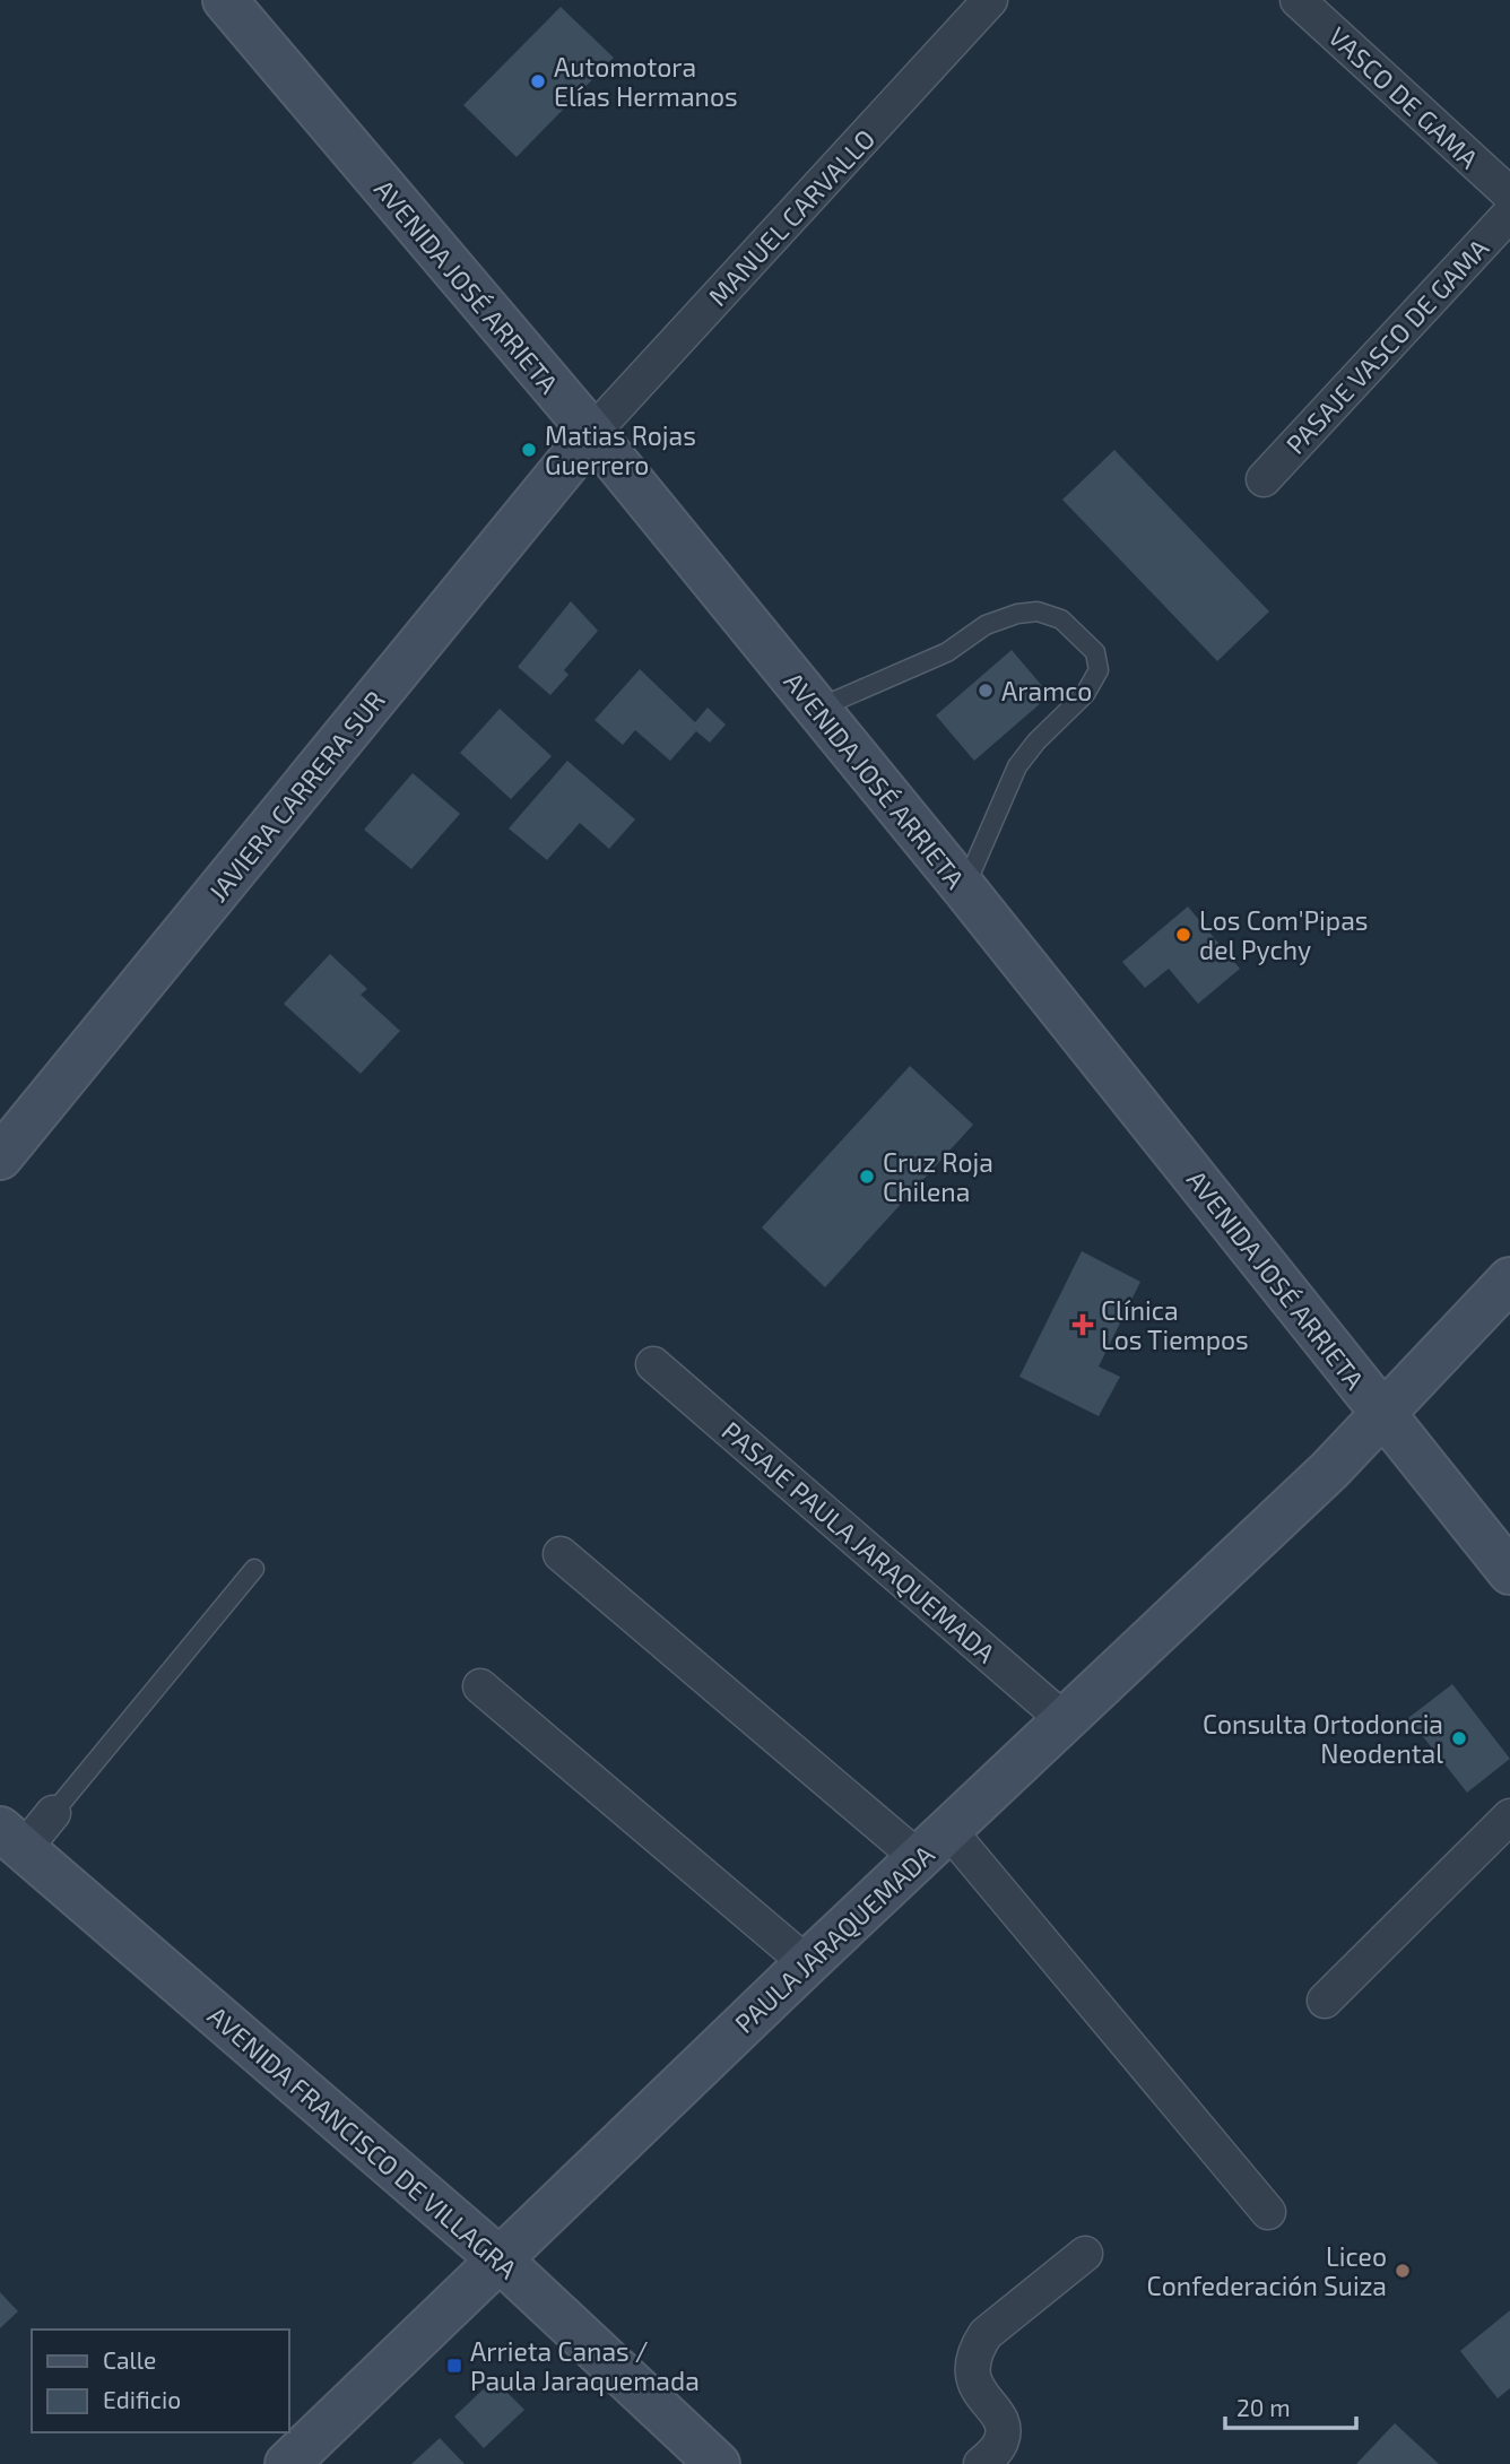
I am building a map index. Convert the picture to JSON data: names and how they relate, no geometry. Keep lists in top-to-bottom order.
{
  "streets": {
    "street": [
      "VASCO DE GAMA",
      "MANUEL CARVALLO",
      "AVENIDA JOSÉ ARRIETA",
      "PASAJE VASCO DE GAMA",
      "JAVIERA CARRERA SUR",
      "PASAJE PAULA JARAQUEMADA",
      "PAULA JARAQUEMADA",
      "AVENIDA FRANCISCO DE VILLAGRA"
    ]
  },
  "crossings": [
    ["MANUEL CARVALLO", "AVENIDA JOSÉ ARRIETA"],
    ["MANUEL CARVALLO", "JAVIERA CARRERA SUR"],
    ["AVENIDA JOSÉ ARRIETA", "JAVIERA CARRERA SUR"],
    ["AVENIDA JOSÉ ARRIETA", "PAULA JARAQUEMADA"],
    ["PASAJE PAULA JARAQUEMADA", "PAULA JARAQUEMADA"],
    ["PAULA JARAQUEMADA", "AVENIDA FRANCISCO DE VILLAGRA"]
  ],
  "places": {
    "other": [
      "Automotora Elías Hermanos",
      "Matias Rojas Guerrero",
      "Aramco",
      "Los Com'Pipas del Pychy",
      "Cruz Roja Chilena",
      "Consulta Ortodoncia Neodental",
      "Liceo Confederación Suiza"
    ],
    "health": ["Clínica Los Tiempos"],
    "transit": ["Arrieta Canas / Paula Jaraquemada"]
  },
  "legend": ["Calle", "Edificio"],
  "scale_bar": "20 m"
}
